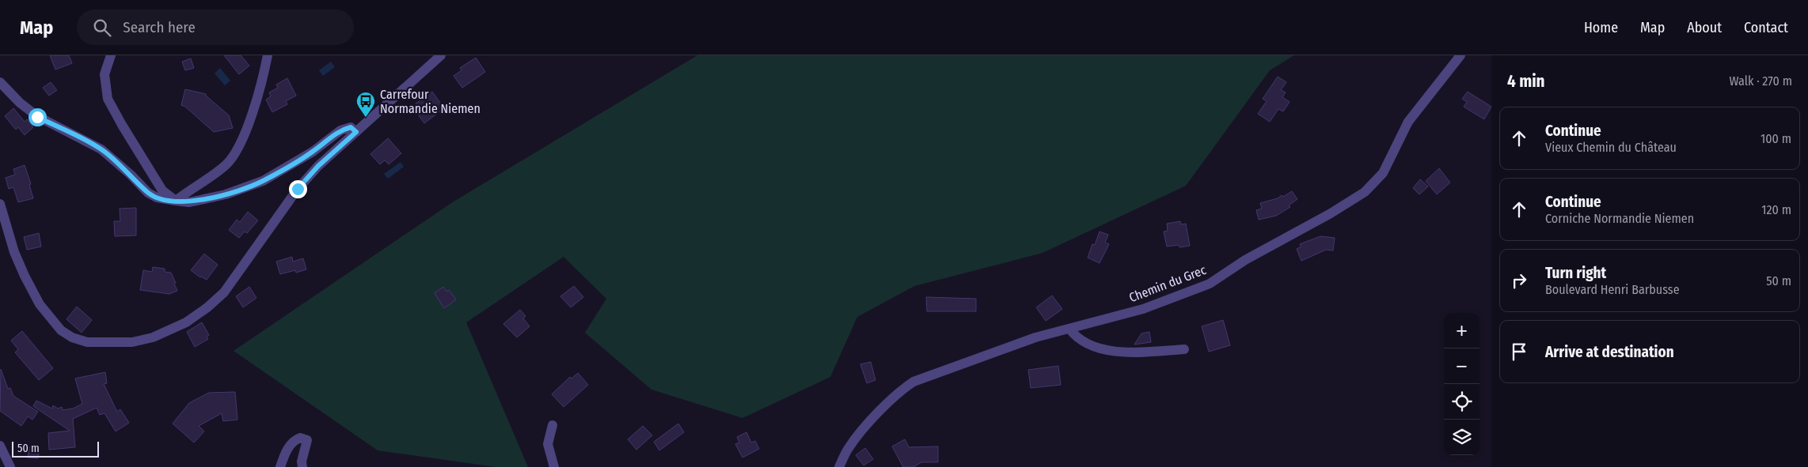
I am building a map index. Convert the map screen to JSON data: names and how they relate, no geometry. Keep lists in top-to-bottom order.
{
  "streets": {
    "street": ["Chemin du Grec"]
  },
  "places": {
    "bus stop": ["Carrefour Normandie Niemen"]
  },
  "scale_bar": "50 m",
  "page": {
    "header": "Map",
    "search": "Search here",
    "nav": [
      "Home",
      "Map",
      "About",
      "Contact"
    ],
    "heading": ["4 min", "Walk · 270 m"],
    "list": [
      ["Continue", "Vieux Chemin du Château", "100 m"],
      ["Continue", "Corniche Normandie Niemen", "120 m"],
      ["Turn right", "Boulevard Henri Barbusse", "50 m"],
      "Arrive at destination"
    ],
    "map_buttons": ["+", "−"],
    "scale": "50 m"
  }
}
